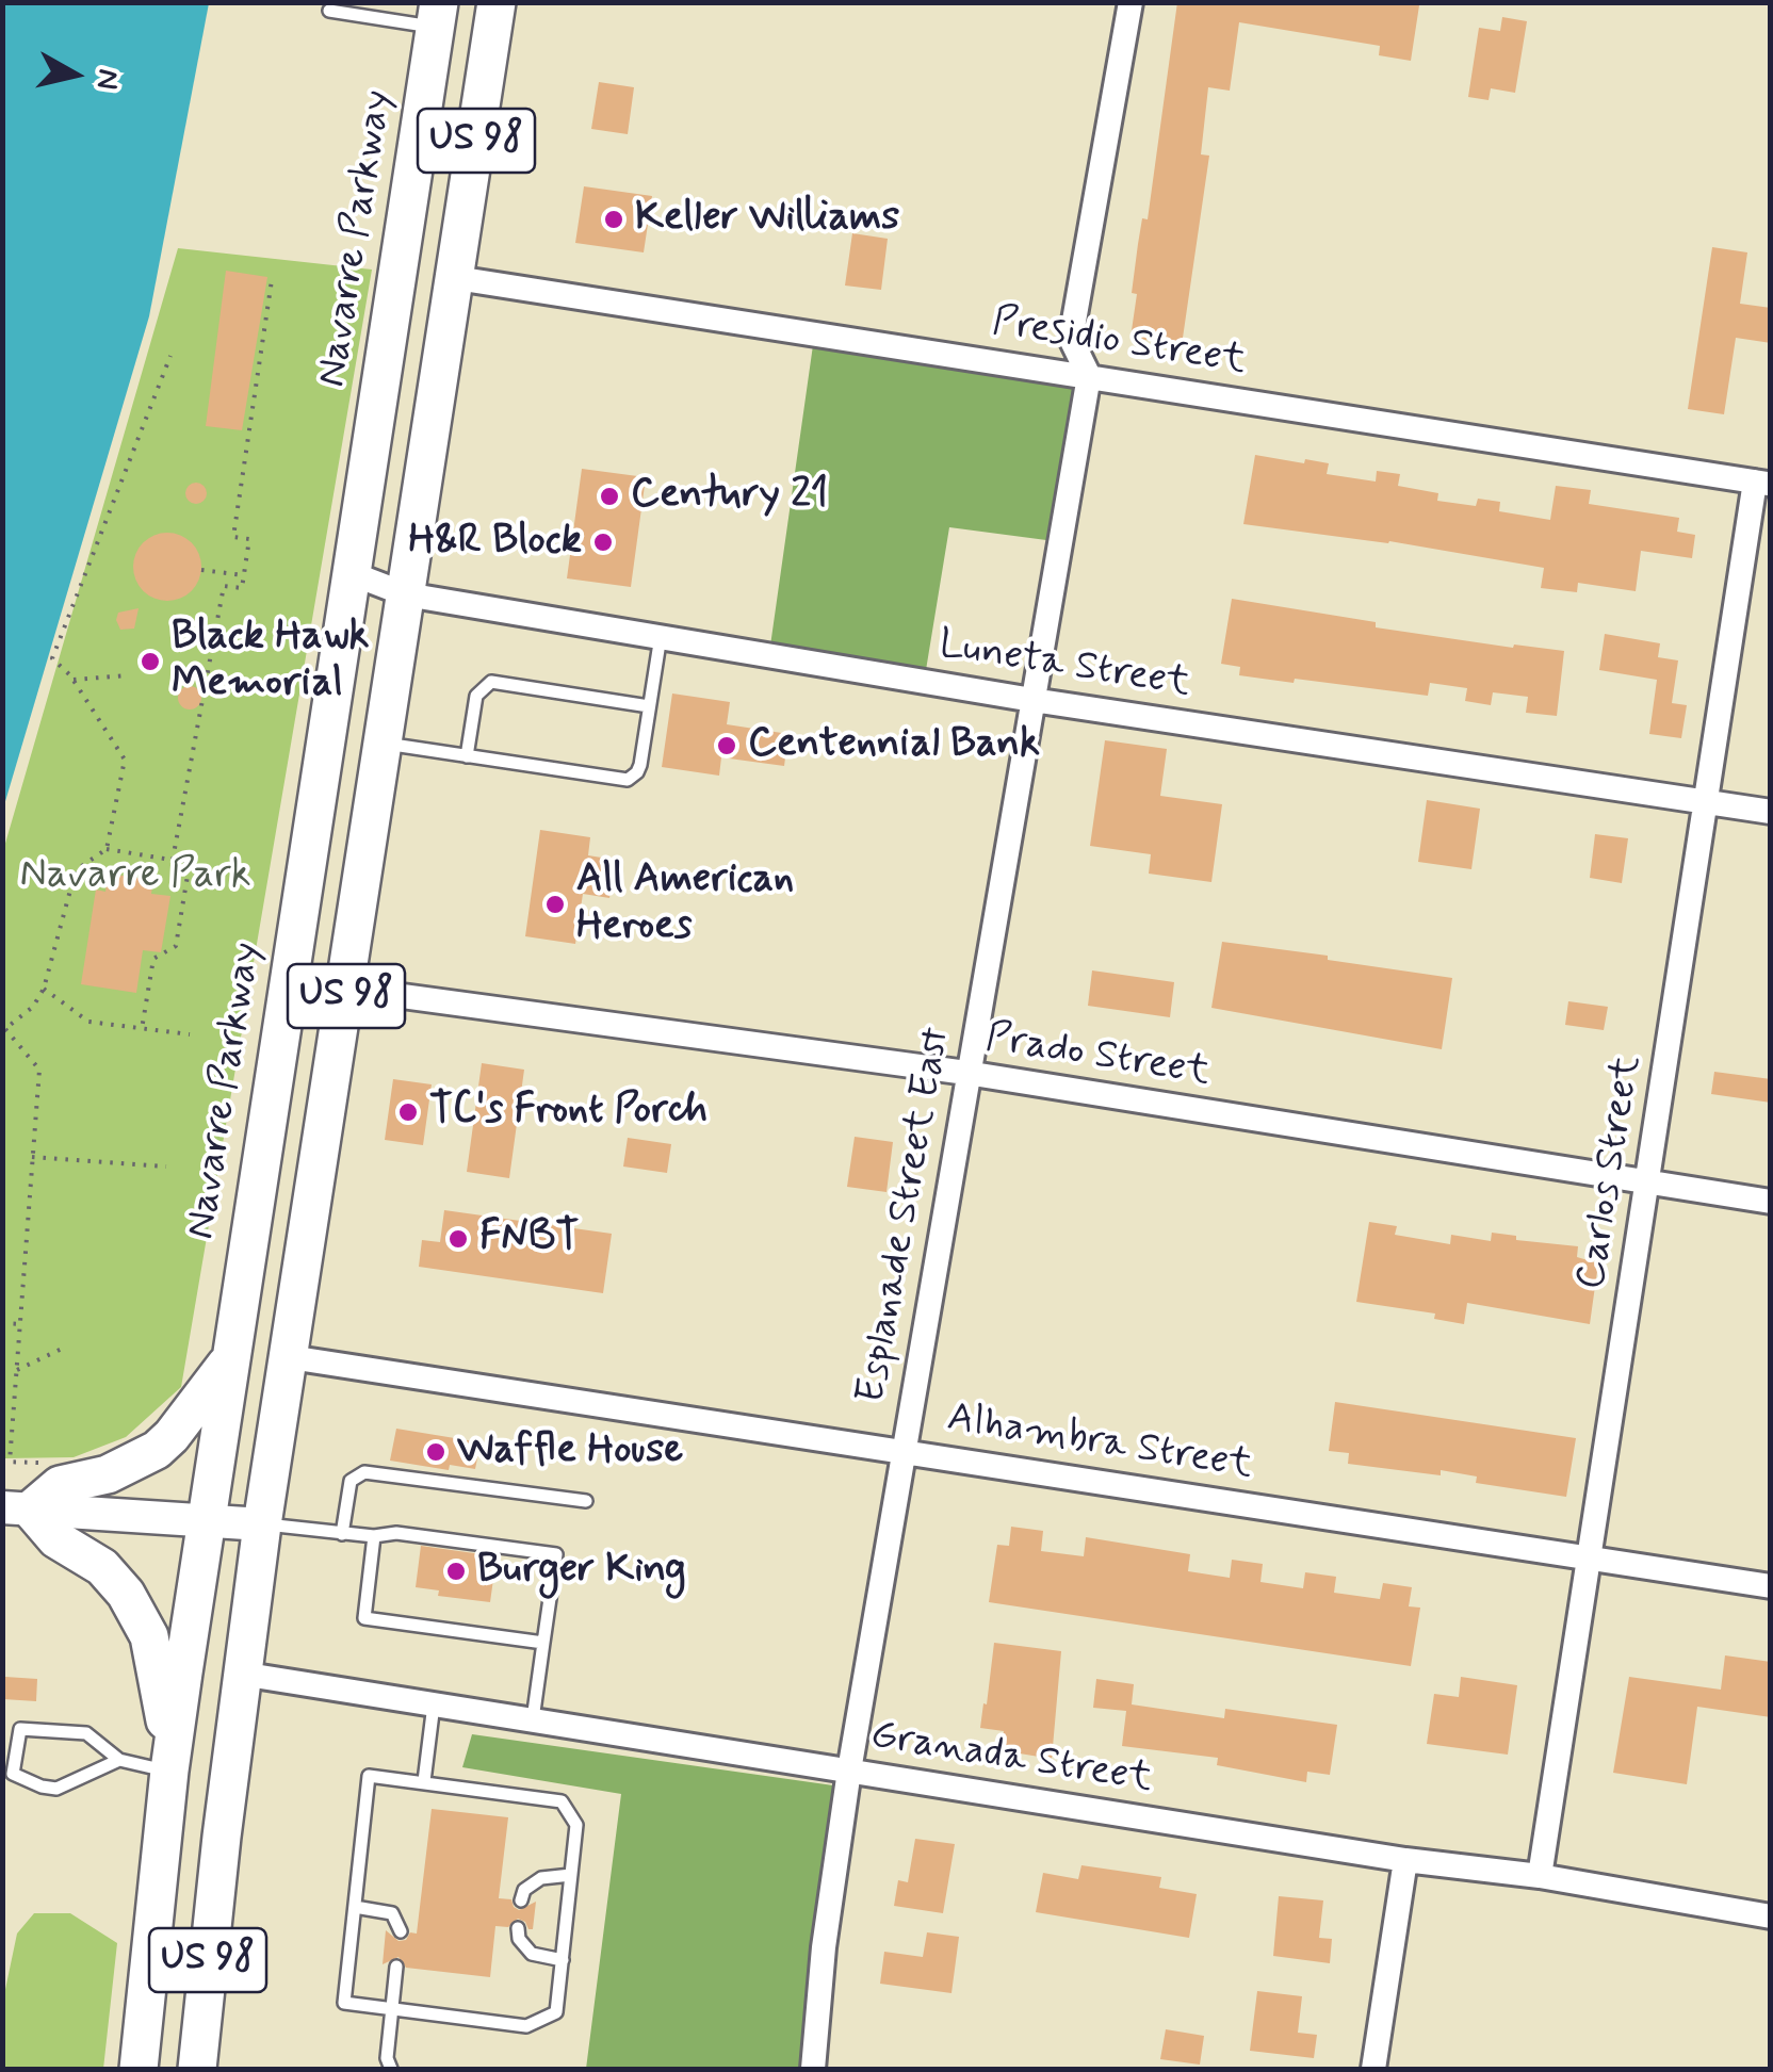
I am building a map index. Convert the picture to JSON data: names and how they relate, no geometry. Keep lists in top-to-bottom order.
{
  "streets": {
    "highway": ["US 98", "Navarre Parkway"],
    "street": [
      "Presidio Street",
      "Luneta Street",
      "Prado Street",
      "Carlos Street",
      "Esplanade Street East",
      "Alhambra Street",
      "Granada Street"
    ]
  },
  "crossings": [
    ["US 98", "Presidio Street"],
    ["US 98", "Luneta Street"],
    ["US 98", "Prado Street"],
    ["US 98", "Alhambra Street"],
    ["US 98", "Granada Street"],
    ["Navarre Parkway", "Luneta Street"],
    ["Presidio Street", "Carlos Street"],
    ["Presidio Street", "Esplanade Street East"],
    ["Luneta Street", "Carlos Street"],
    ["Luneta Street", "Esplanade Street East"],
    ["Prado Street", "Carlos Street"],
    ["Prado Street", "Esplanade Street East"],
    ["Carlos Street", "Alhambra Street"],
    ["Carlos Street", "Granada Street"],
    ["Esplanade Street East", "Alhambra Street"],
    ["Esplanade Street East", "Granada Street"]
  ],
  "parks": ["Navarre Park"],
  "places": [
    "Keller Williams",
    "Century 21",
    "H&R Block",
    "Black Hawk Memorial",
    "Centennial Bank",
    "All American Heroes",
    "TC's Front Porch",
    "FNBT",
    "Waffle House",
    "Burger King"
  ],
  "north": "right"
}
